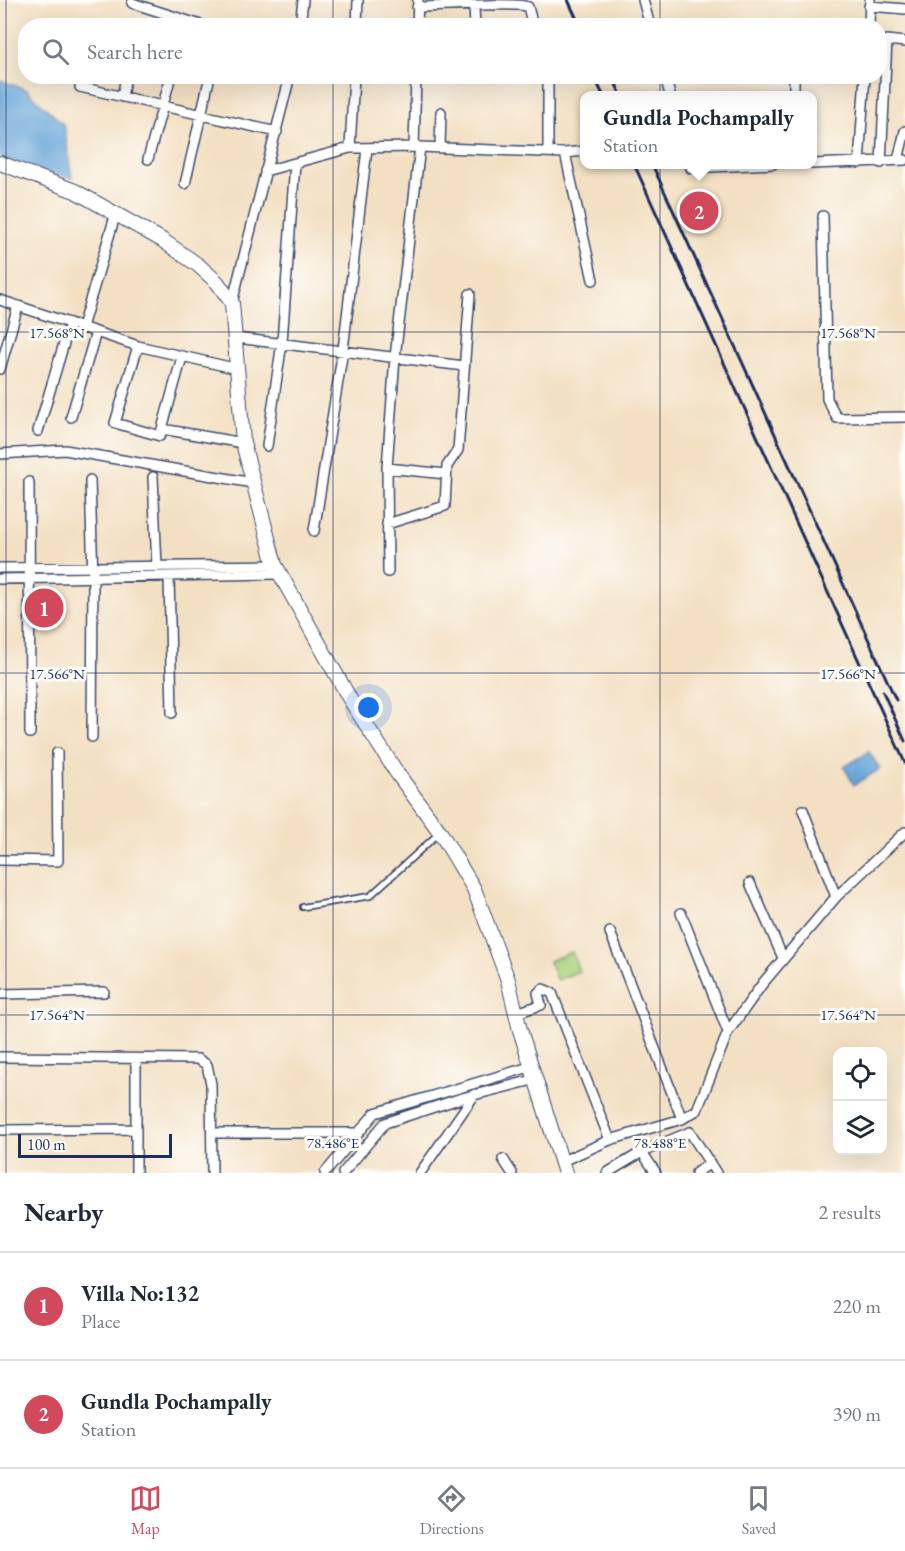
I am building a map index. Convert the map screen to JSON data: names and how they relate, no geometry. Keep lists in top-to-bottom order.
{
  "scale_bar": "100 m",
  "page": {
    "search": "Search here",
    "popup": ["Gundla Pochampally", "Station"],
    "pins": ["2", "1"],
    "scale": "100 m",
    "heading": ["Nearby", "2 results"],
    "list": [
      {
        "mark": "1",
        "name": "Villa No:132",
        "note": "Place",
        "value": "220 m"
      },
      {
        "mark": "2",
        "name": "Gundla Pochampally",
        "note": "Station",
        "value": "390 m"
      }
    ],
    "nav": ["Map", "Directions", "Saved"]
  },
  "coordinates": [
    "17.568°N",
    "17.566°N",
    "17.564°N",
    "78.486°E",
    "78.488°E"
  ]
}
